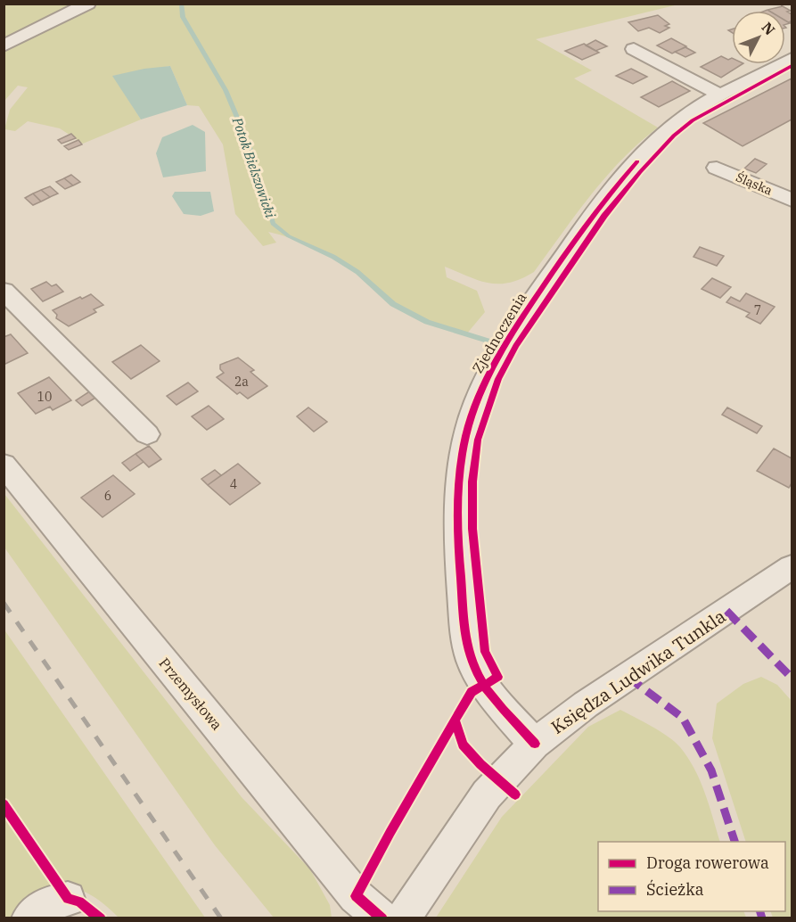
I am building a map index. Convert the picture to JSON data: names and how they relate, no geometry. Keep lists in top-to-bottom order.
{
  "streets": {
    "street": [
      "Śląska",
      "Zjednoczenia",
      "Księdza Ludwika Tunkla",
      "Przemysłowa"
    ]
  },
  "crossings": [
    ["Zjednoczenia", "Księdza Ludwika Tunkla"]
  ],
  "water": ["Potok Bielszowicki"],
  "house_numbers": [
    "7",
    "2a",
    "10",
    "4",
    "6"
  ],
  "legend": ["Droga rowerowa", "Ścieżka"],
  "north": "top right"
}
